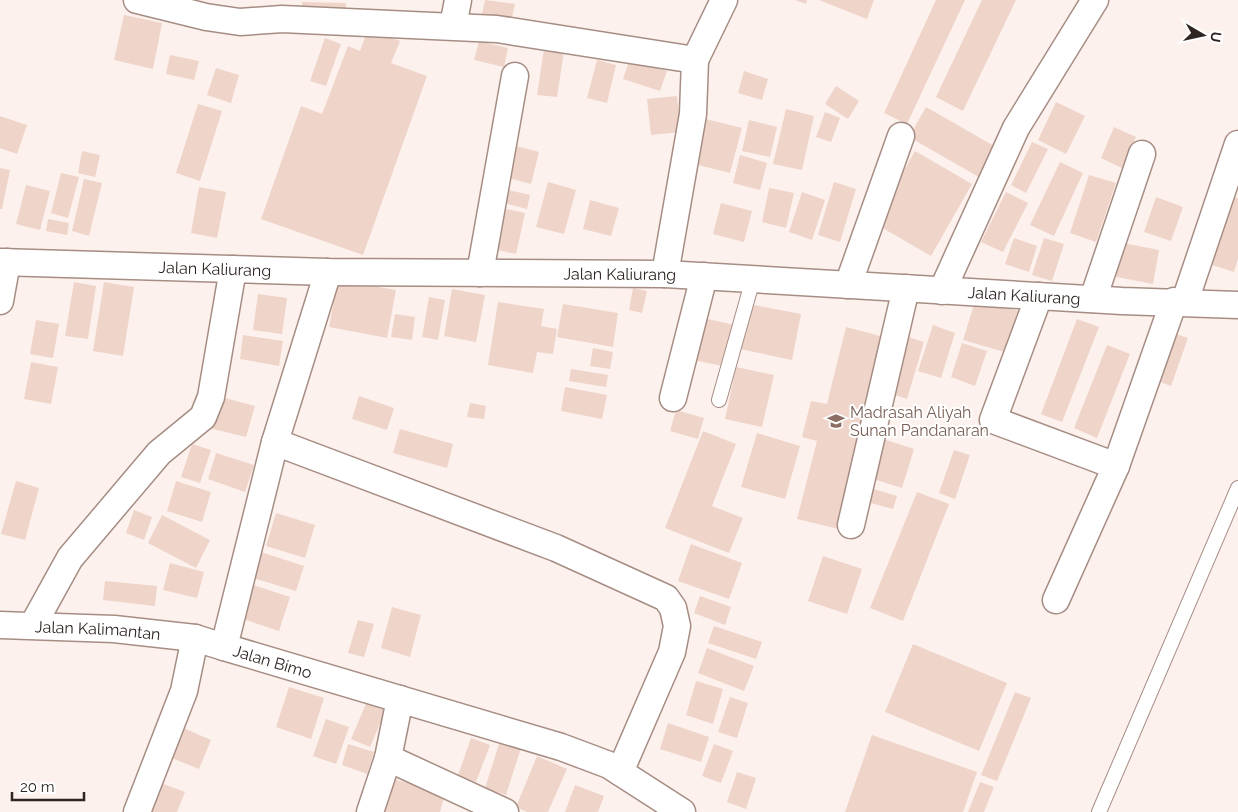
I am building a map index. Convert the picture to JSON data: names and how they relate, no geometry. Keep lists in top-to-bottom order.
{
  "streets": {
    "street": ["Jalan Kaliurang", "Jalan Kalimantan", "Jalan Bimo"]
  },
  "crossings": [
    ["Jalan Kaliurang", "Jalan Bimo"],
    ["Jalan Kalimantan", "Jalan Bimo"]
  ],
  "places": {
    "school or university": ["Madrasah Aliyah Sunan Pandanaran"]
  },
  "scale_bar": "20 m",
  "north": "right"
}
